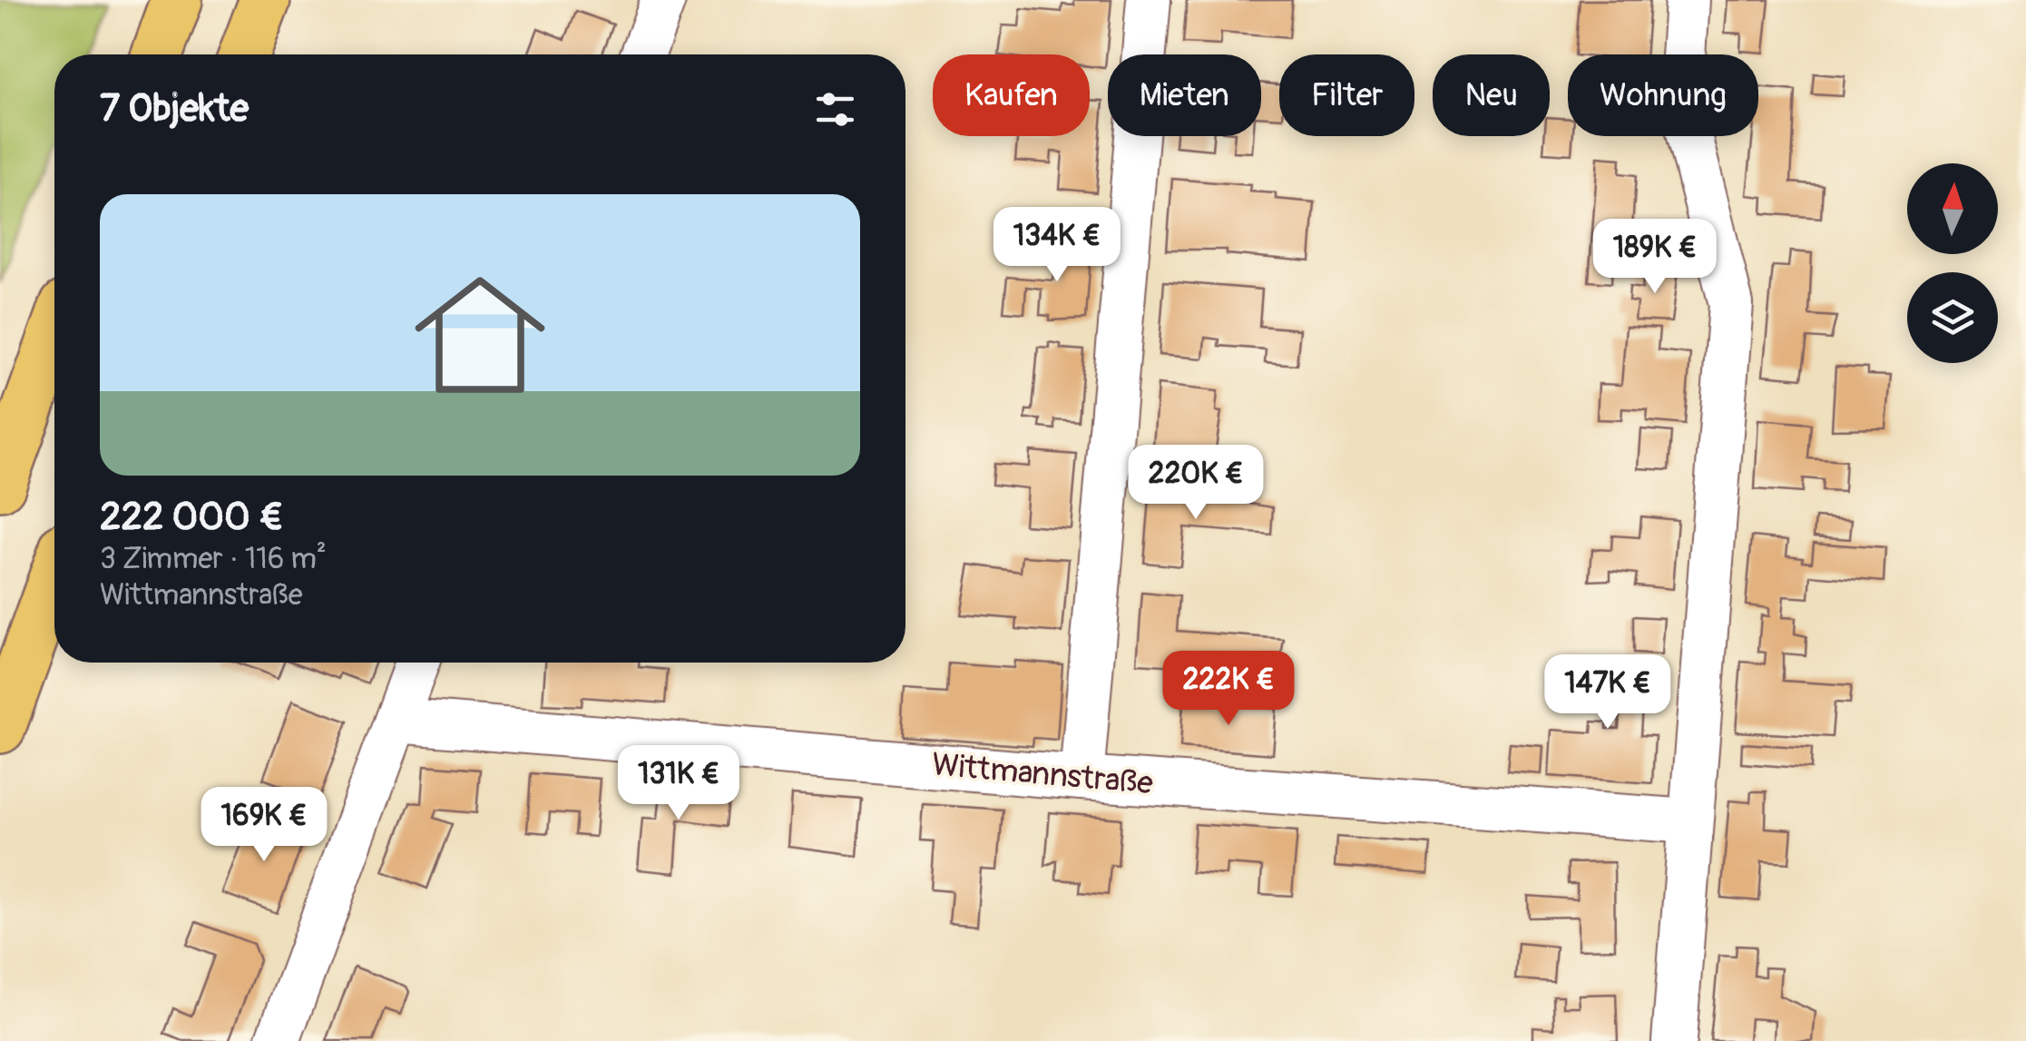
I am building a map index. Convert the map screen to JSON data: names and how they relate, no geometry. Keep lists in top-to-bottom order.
{
  "streets": {
    "street": ["Wittmannstraße"]
  },
  "north": "top",
  "page": {
    "chip": [
      "Kaufen",
      "Mieten",
      "Filter",
      "Neu",
      "Wohnung"
    ],
    "heading": "7 Objekte",
    "list": [
      {
        "name": "222 000 €",
        "note": "3 Zimmer · 116 m² · Wittmannstraße"
      }
    ],
    "price": [
      "134K €",
      "189K €",
      "220K €",
      "222K €",
      "147K €",
      "131K €",
      "169K €"
    ]
  }
}
